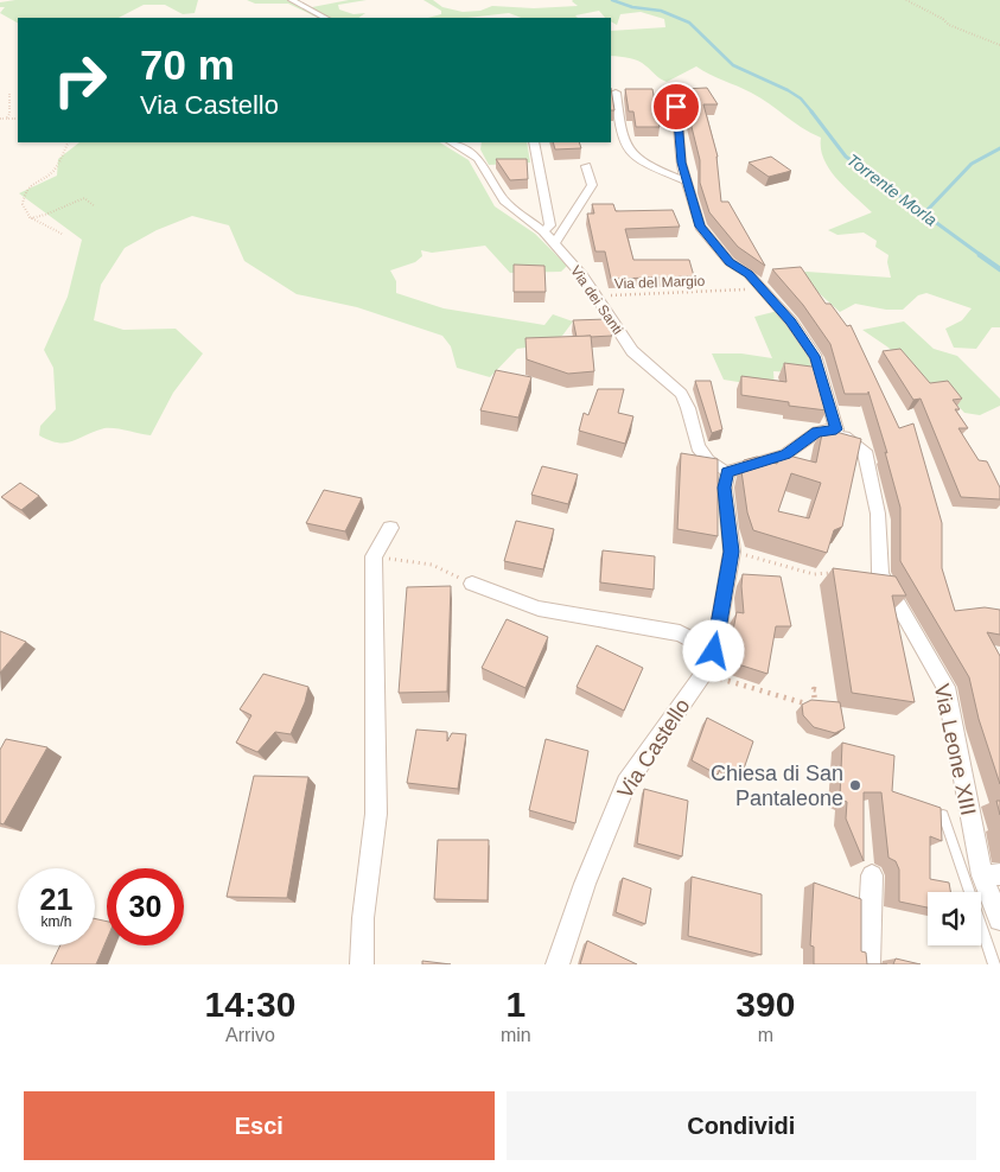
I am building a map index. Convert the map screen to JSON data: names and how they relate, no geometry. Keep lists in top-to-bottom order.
{
  "streets": {
    "street": ["Via dei Santi", "Via Castello", "Via Leone XIII"],
    "path": ["Via del Margio"]
  },
  "crossings": [
    ["Via del Margio", "Via dei Santi"],
    ["Via dei Santi", "Via Castello"]
  ],
  "water": ["Torrente Morla"],
  "places": ["Chiesa di San Pantaleone"],
  "page": {
    "turn": ["70 m", "Via Castello"],
    "speed": "21 km/h",
    "limit": "30",
    "eta": [
      "14:30",
      "Arrivo",
      "1",
      "min",
      "390",
      "m"
    ],
    "buttons": ["Esci", "Condividi"]
  }
}
